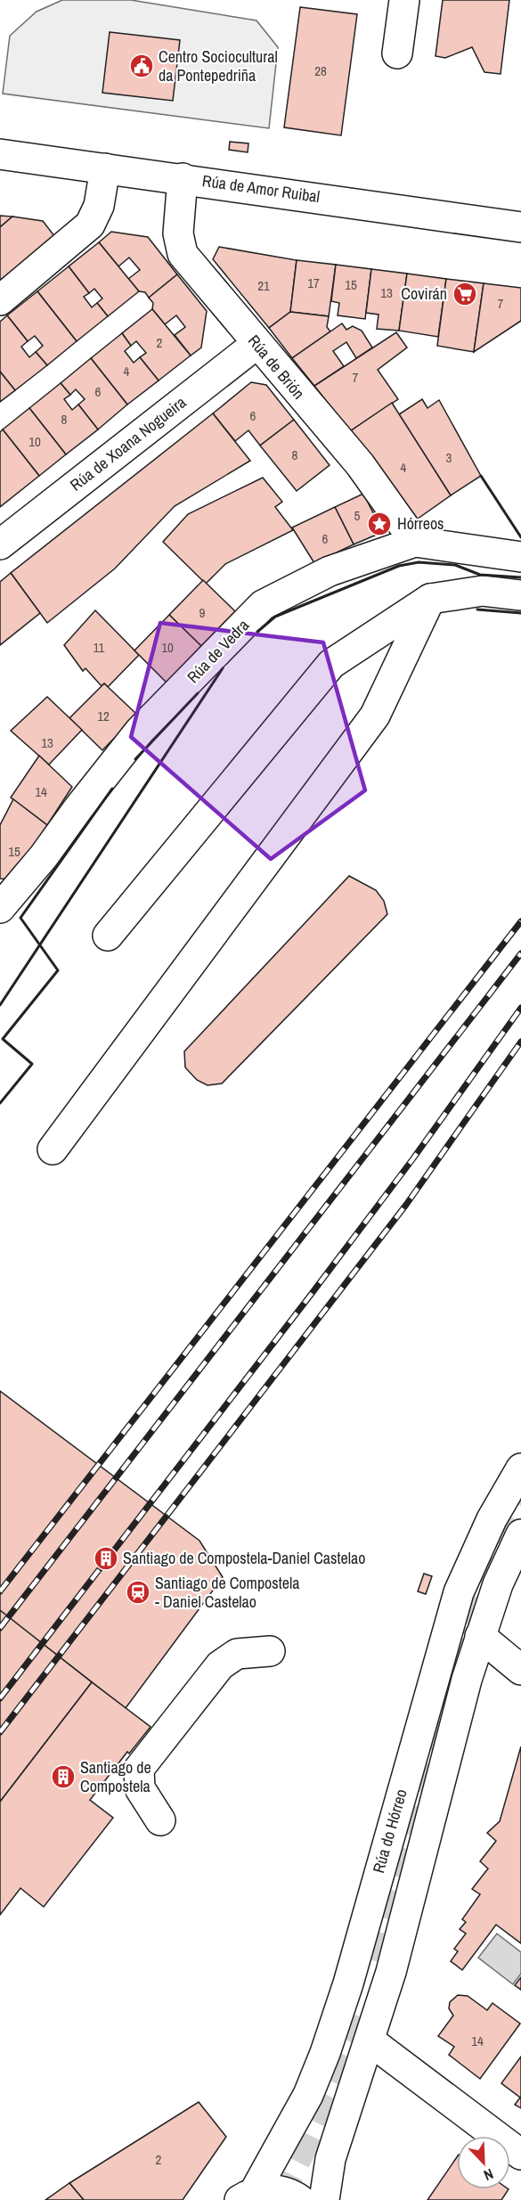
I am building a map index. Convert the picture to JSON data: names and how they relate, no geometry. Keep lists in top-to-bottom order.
{
  "streets": {
    "main road": [
      "Rúa de Amor Ruibal",
      "Rúa de Brión",
      "Rúa de Xoana Nogueira",
      "Rúa de Vedra",
      "Rúa do Hórreo"
    ]
  },
  "crossings": [
    ["Rúa de Amor Ruibal", "Rúa de Brión"],
    ["Rúa de Brión", "Rúa de Xoana Nogueira"],
    ["Rúa de Brión", "Rúa de Vedra"]
  ],
  "places": {
    "public building": ["Centro Sociocultural da Pontepedriña"],
    "supermarket": ["Covirán"],
    "place": ["Hórreos"],
    "building": ["Santiago de Compostela-Daniel Castelao", "Santiago de Compostela"],
    "station": ["Santiago de Compostela - Daniel Castelao"]
  },
  "house_numbers": [
    "28",
    "17",
    "15",
    "21",
    "13",
    "7",
    "2",
    "4",
    "7",
    "6",
    "6",
    "8",
    "10",
    "8",
    "3",
    "4",
    "5",
    "6",
    "9",
    "11",
    "10",
    "12",
    "13",
    "14",
    "15",
    "14",
    "2"
  ],
  "north": "bottom right"
}
